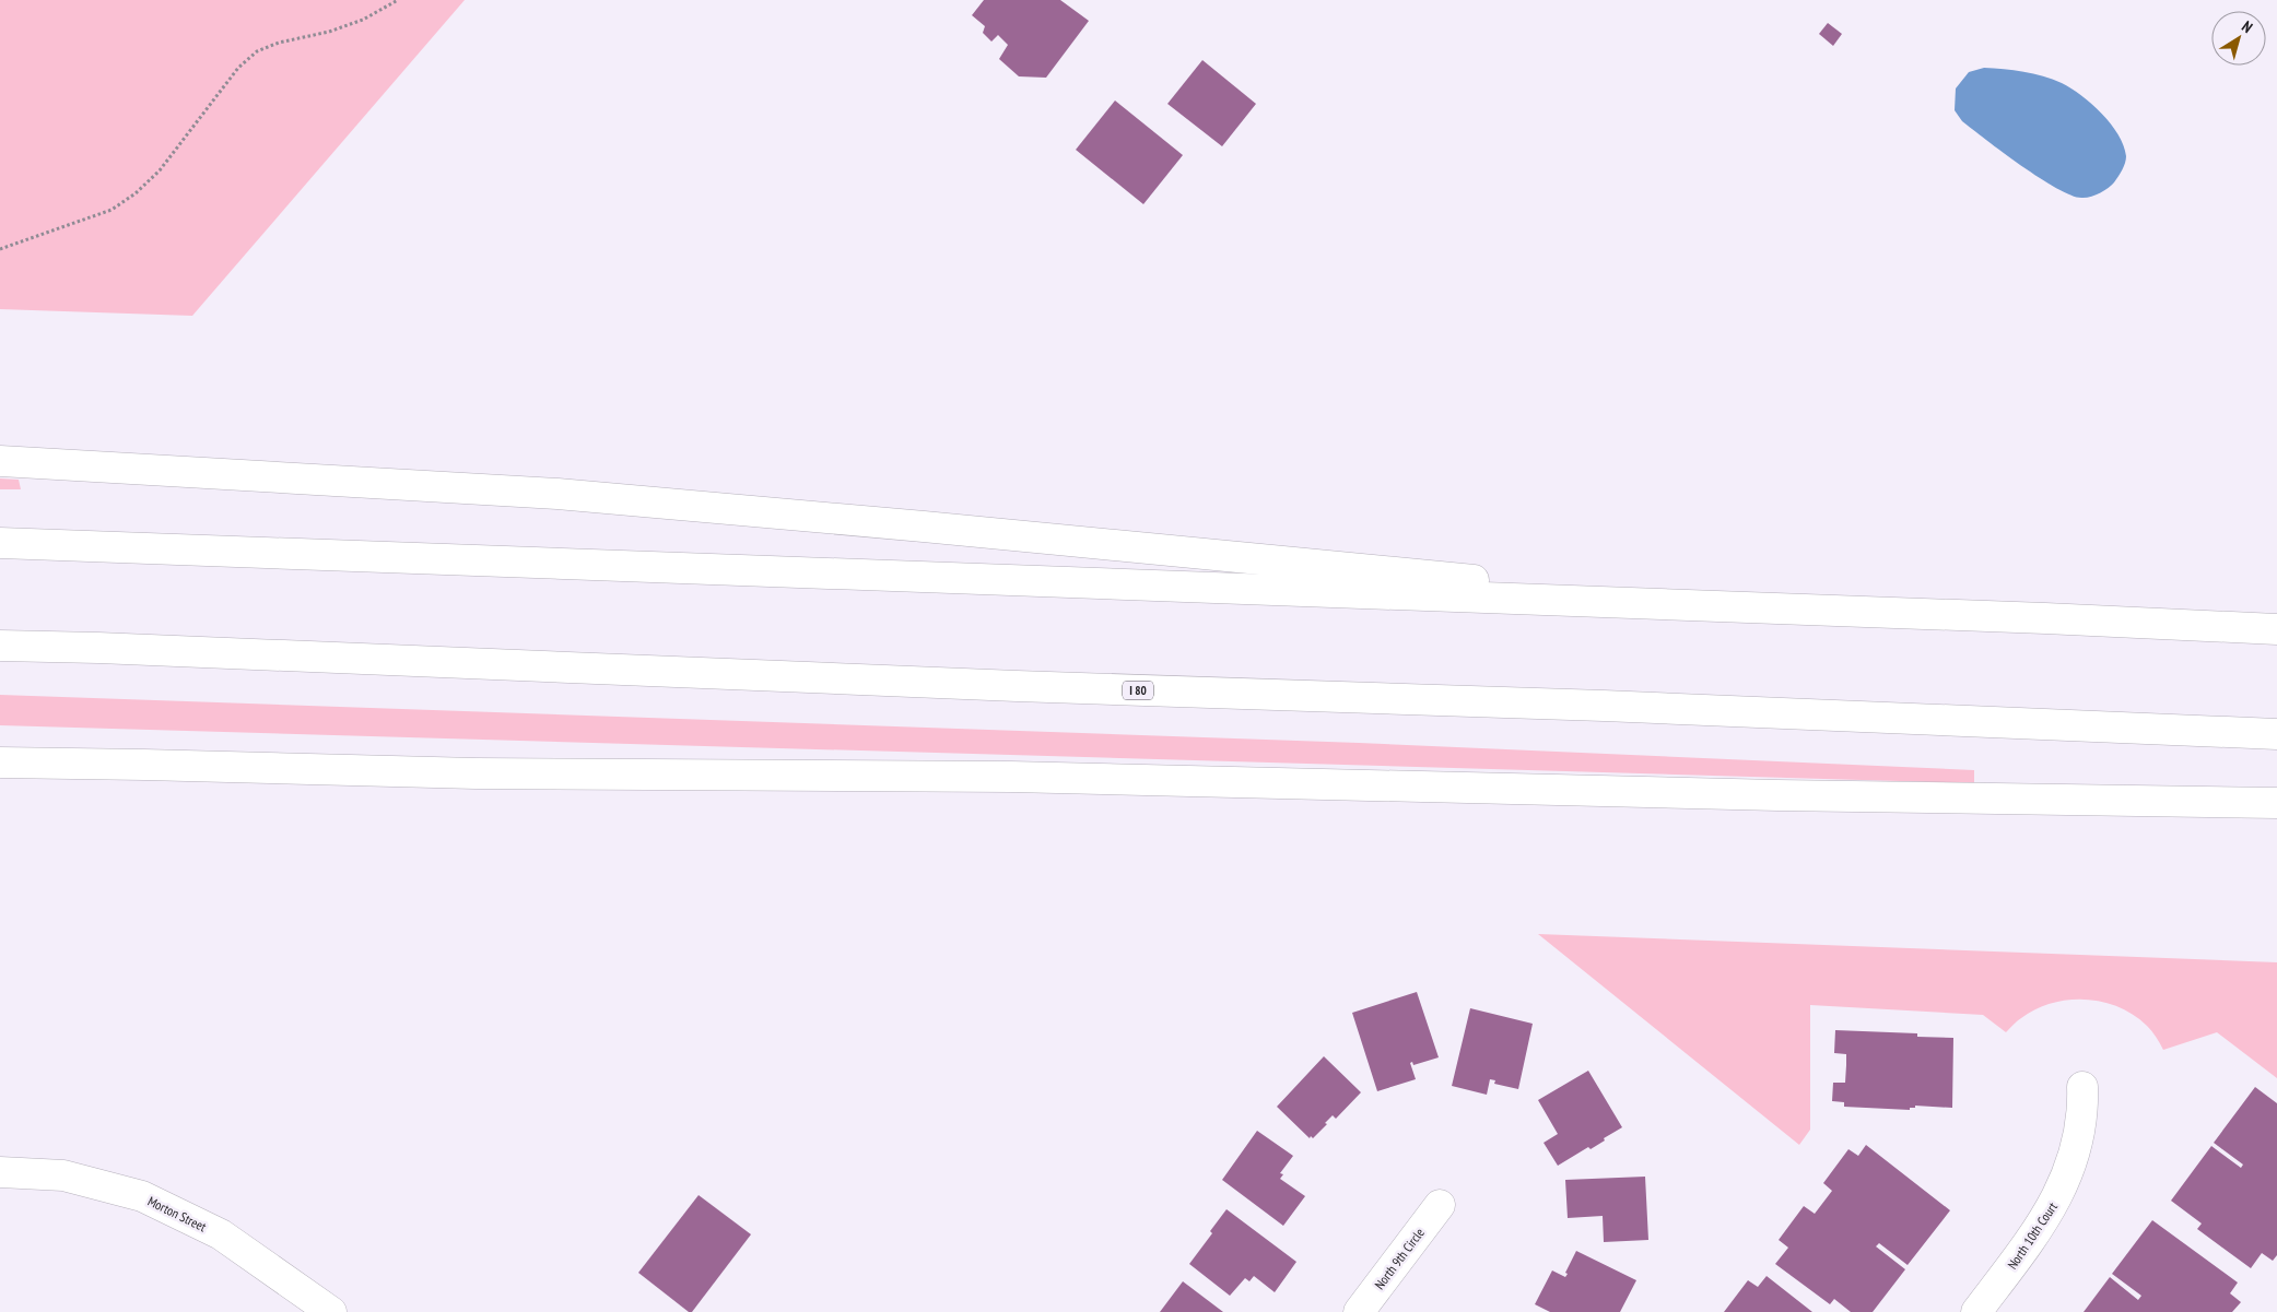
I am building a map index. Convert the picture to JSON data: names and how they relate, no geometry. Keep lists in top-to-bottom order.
{
  "streets": {
    "main road": [
      "I 80",
      "Morton Street",
      "North 10th Court",
      "North 9th Circle"
    ]
  },
  "north": "top right"
}
